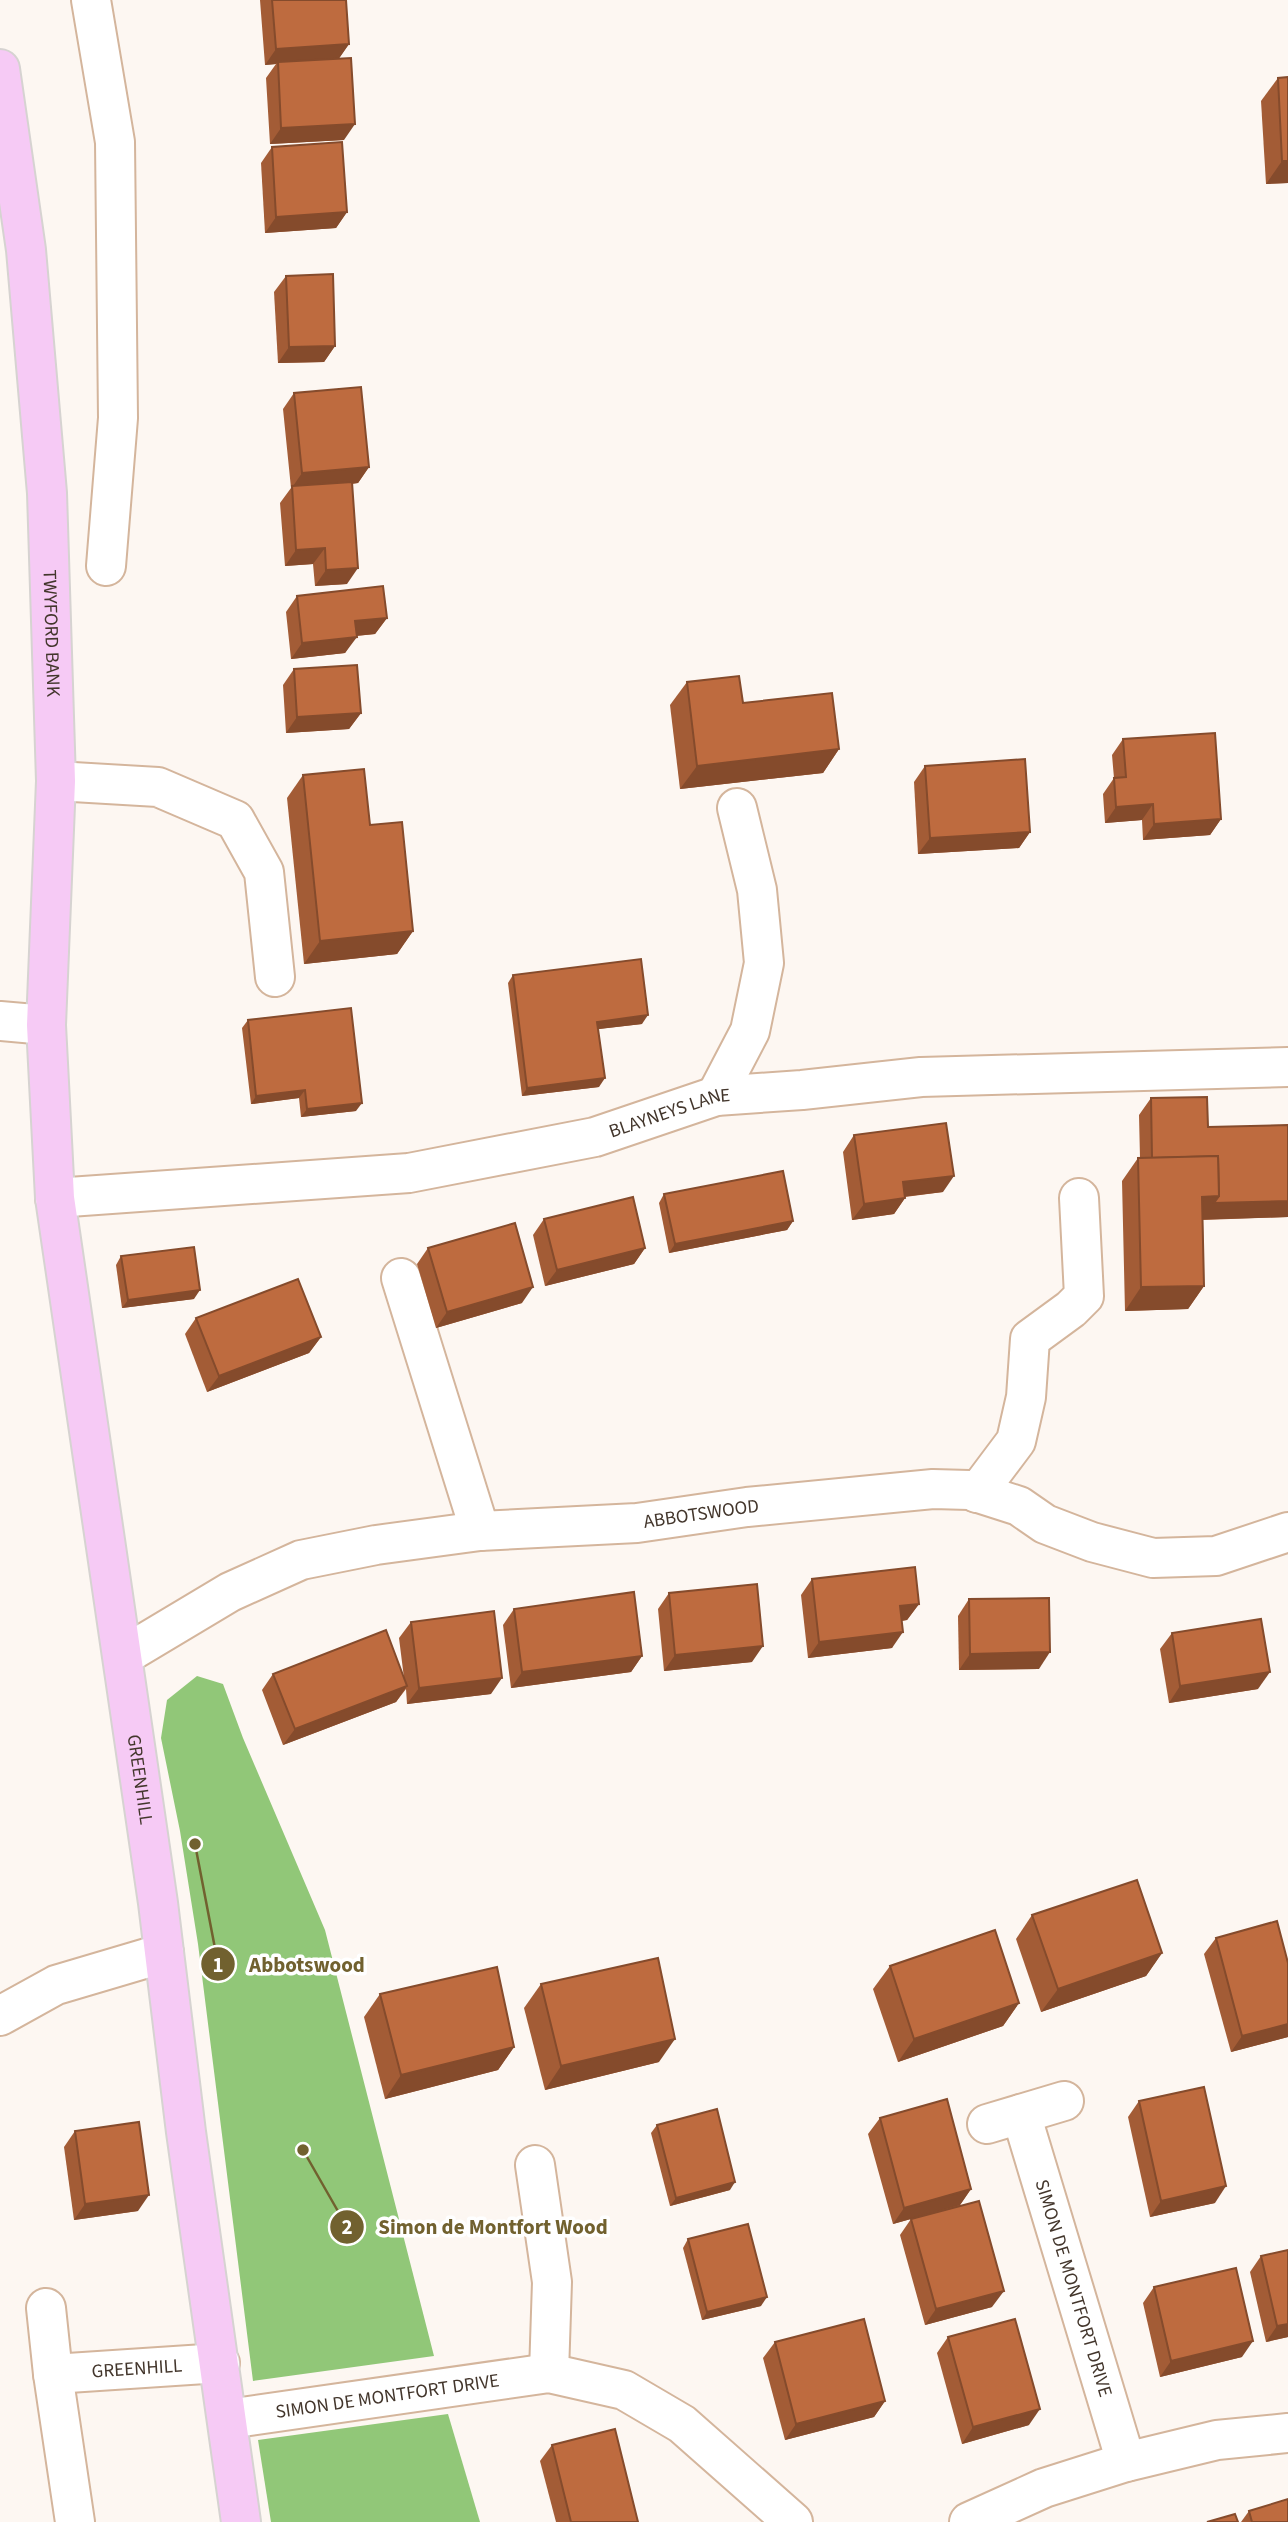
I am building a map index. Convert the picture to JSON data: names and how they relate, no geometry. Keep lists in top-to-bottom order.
{
  "streets": {
    "main road": ["TWYFORD BANK", "GREENHILL"],
    "street": ["BLAYNEYS LANE", "ABBOTSWOOD", "SIMON DE MONTFORT DRIVE"]
  },
  "crossings": [
    ["TWYFORD BANK", "BLAYNEYS LANE"],
    ["TWYFORD BANK", "GREENHILL"],
    ["BLAYNEYS LANE", "GREENHILL"],
    ["ABBOTSWOOD", "GREENHILL"],
    ["GREENHILL", "SIMON DE MONTFORT DRIVE"]
  ],
  "places": ["Abbotswood", "Simon de Montfort Wood"]
}
